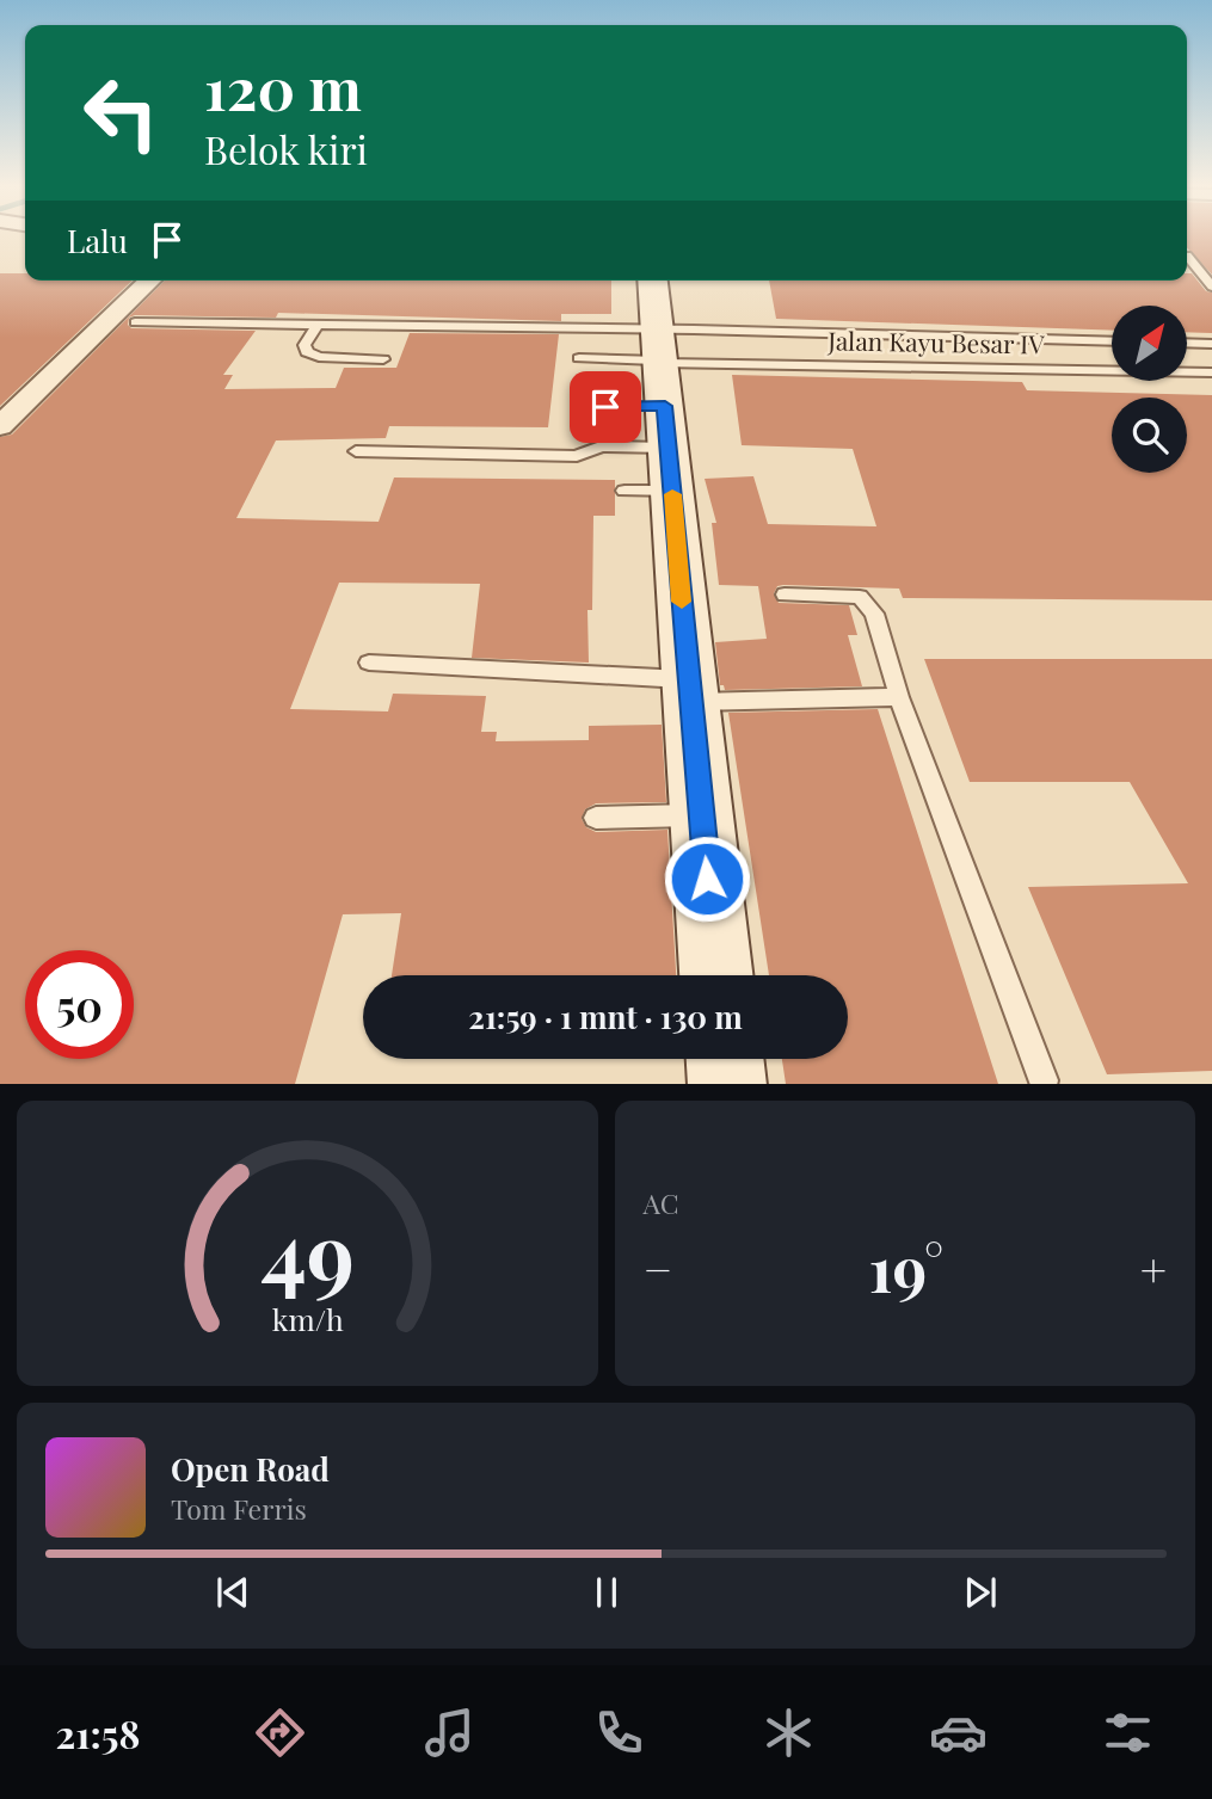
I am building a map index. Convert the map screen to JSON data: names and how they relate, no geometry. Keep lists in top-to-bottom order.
{
  "streets": {
    "lane": ["Jalan Kayu Besar IV"]
  },
  "north": "top right",
  "page": {
    "turn": ["120 m", "Belok kiri"],
    "then": "Lalu",
    "limit": "50",
    "trip": "21:59 · 1 mnt · 130 m",
    "tile": "AC",
    "heat": ["−", "19°", "+"],
    "song": ["Open Road", "Tom Ferris"],
    "tabs": "21:58",
    "gauge": ["49", "km/h"]
  }
}
